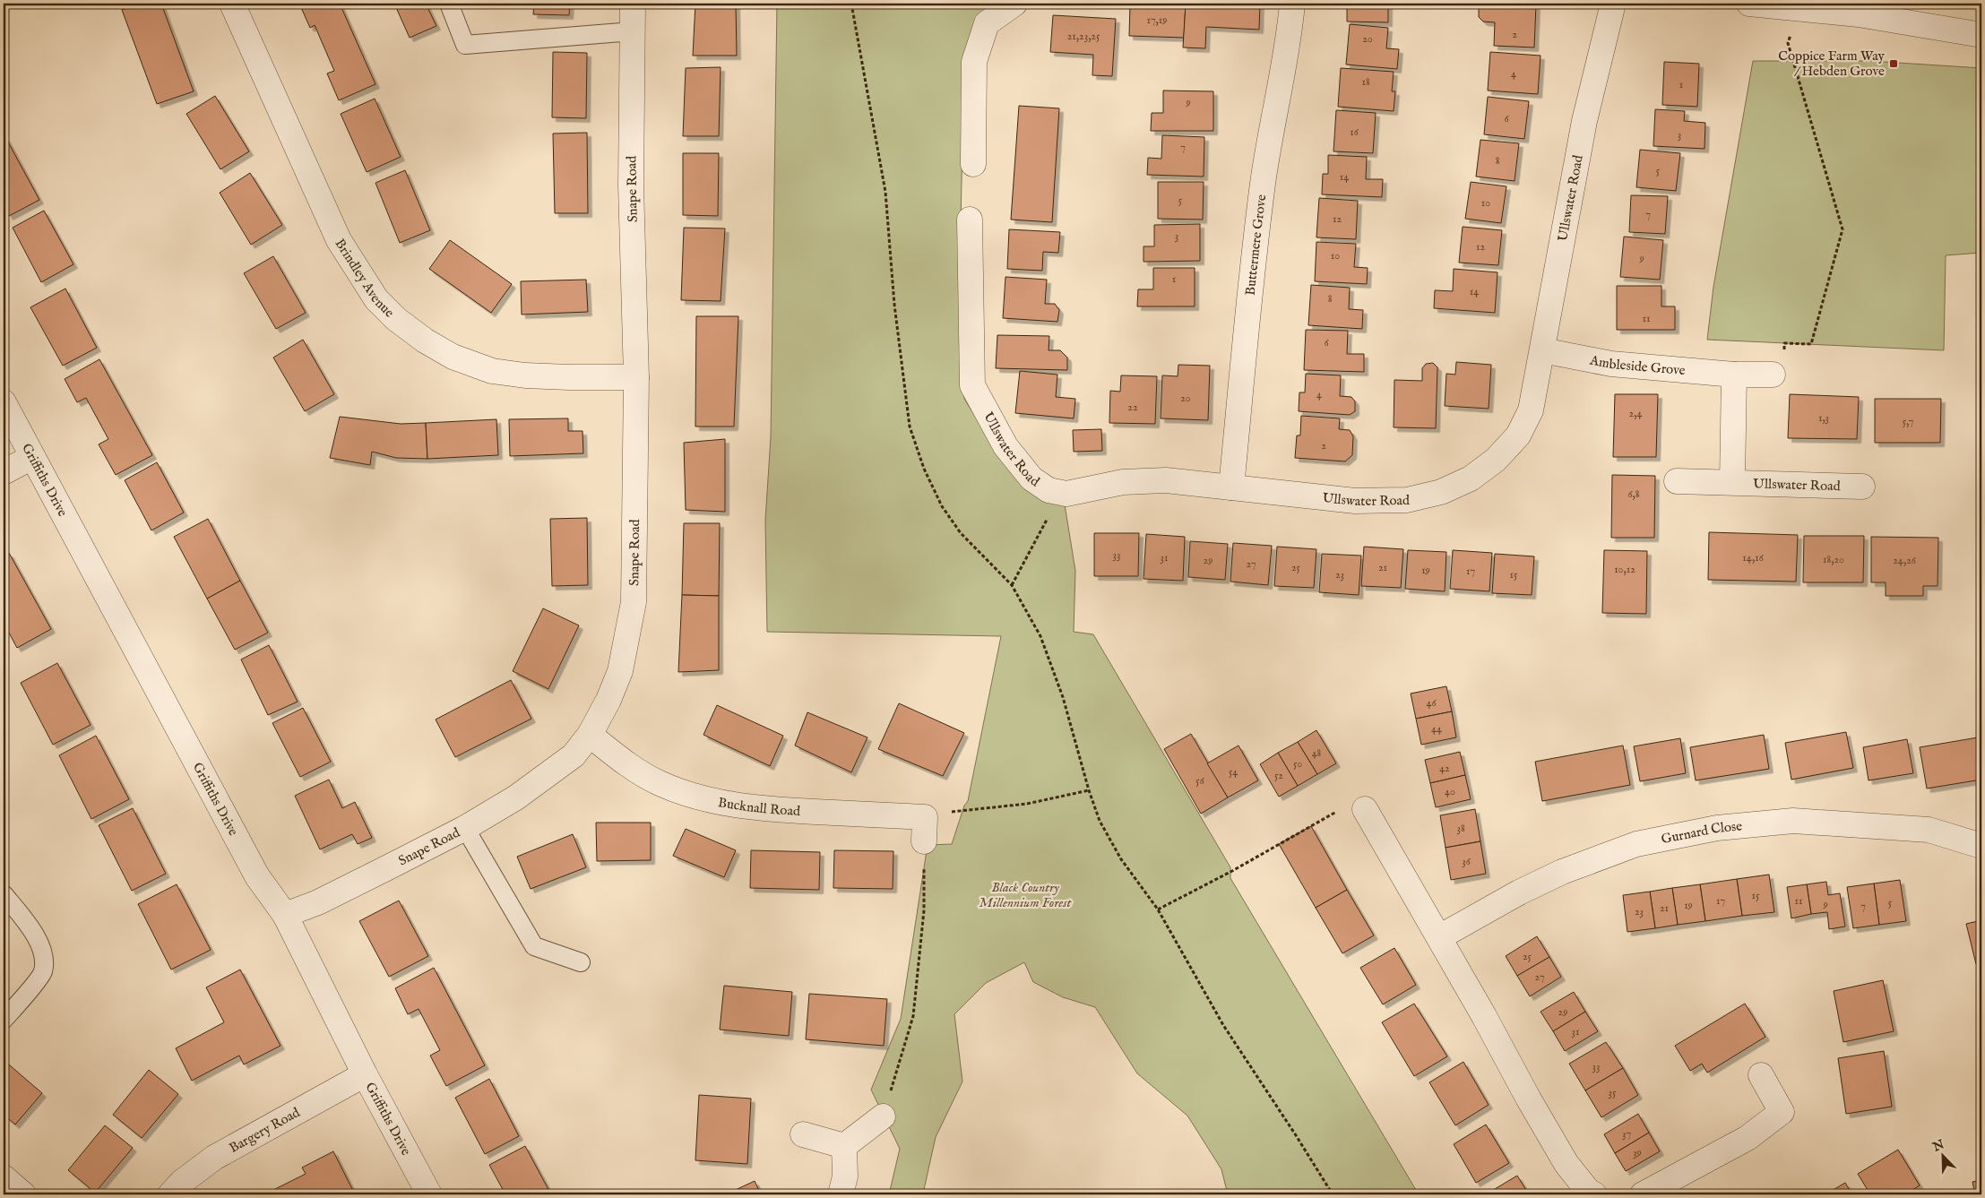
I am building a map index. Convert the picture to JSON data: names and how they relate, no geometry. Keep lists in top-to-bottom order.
{
  "streets": {
    "street": [
      "Snape Road",
      "Ullswater Road",
      "Buttermere Grove",
      "Brindley Avenue",
      "Ambleside Grove",
      "Griffiths Drive",
      "Bucknall Road",
      "Gurnard Close",
      "Bargery Road"
    ]
  },
  "crossings": [
    ["Snape Road", "Brindley Avenue"],
    ["Snape Road", "Griffiths Drive"],
    ["Snape Road", "Bucknall Road"],
    ["Ullswater Road", "Buttermere Grove"],
    ["Ullswater Road", "Ambleside Grove"],
    ["Griffiths Drive", "Bargery Road"]
  ],
  "parks": ["Black Country Millennium Forest"],
  "places": {
    "transit": ["Coppice Farm Way / Hebden Grove"]
  },
  "house_numbers": [
    "17,19",
    "2",
    "21,23,25",
    "20",
    "4",
    "18",
    "1",
    "9",
    "6",
    "16",
    "3",
    "7",
    "8",
    "5",
    "14",
    "5",
    "10",
    "7",
    "12",
    "3",
    "12",
    "10",
    "9",
    "1",
    "14",
    "8",
    "11",
    "6",
    "4",
    "20",
    "22",
    "2,4",
    "1,3",
    "5,7",
    "2",
    "6,8",
    "33",
    "31",
    "14,16",
    "18,20",
    "29",
    "24,26",
    "27",
    "25",
    "21",
    "10,12",
    "19",
    "17",
    "23",
    "15",
    "46",
    "44",
    "48",
    "50",
    "42",
    "54",
    "52",
    "56",
    "40",
    "38",
    "36",
    "15",
    "17",
    "11",
    "5",
    "9",
    "19",
    "7",
    "21",
    "23",
    "25",
    "27",
    "29",
    "31",
    "33",
    "35",
    "37",
    "39"
  ],
  "north": "top left"
}
